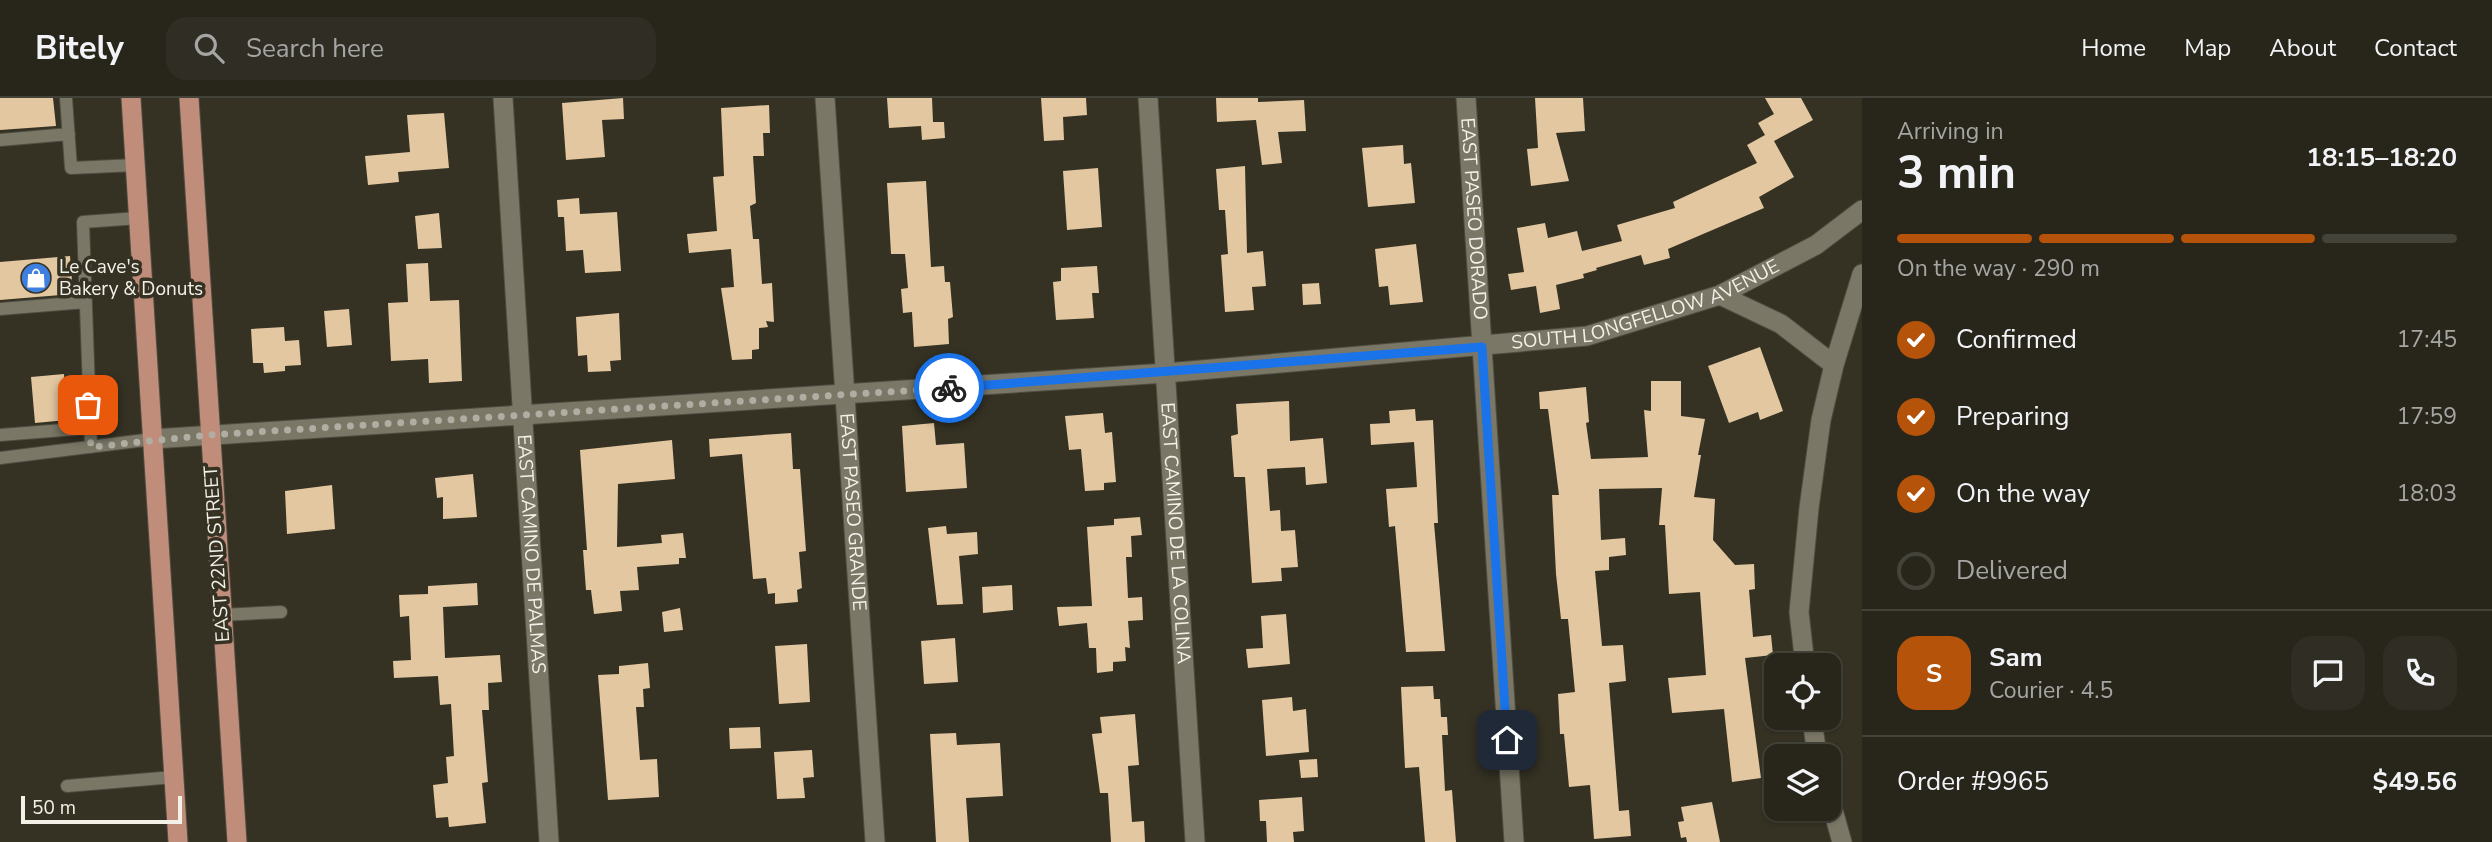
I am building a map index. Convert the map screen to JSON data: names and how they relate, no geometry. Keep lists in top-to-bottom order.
{
  "streets": {
    "main road": ["EAST 22ND STREET"],
    "street": [
      "EAST PASEO DORADO",
      "SOUTH LONGFELLOW AVENUE",
      "EAST PASEO GRANDE",
      "EAST CAMINO DE LA COLINA",
      "EAST CAMINO DE PALMAS"
    ]
  },
  "crossings": [
    ["EAST PASEO DORADO", "SOUTH LONGFELLOW AVENUE"],
    ["SOUTH LONGFELLOW AVENUE", "EAST PASEO GRANDE"],
    ["SOUTH LONGFELLOW AVENUE", "EAST CAMINO DE LA COLINA"],
    ["SOUTH LONGFELLOW AVENUE", "EAST 22ND STREET"],
    ["SOUTH LONGFELLOW AVENUE", "EAST CAMINO DE PALMAS"]
  ],
  "places": {
    "shop": ["Le Cave's Bakery & Donuts"]
  },
  "scale_bar": "50 m",
  "page": {
    "header": "Bitely",
    "search": "Search here",
    "nav": [
      "Home",
      "Map",
      "About",
      "Contact"
    ],
    "heading": ["3 min", "Arriving in", "18:15–18:20"],
    "panel": [
      "Sam",
      "Courier · 4.5",
      "Order #9965",
      "$49.56"
    ],
    "bar": "On the way · 290 m",
    "list": [
      ["Confirmed", "17:45"],
      ["Preparing", "17:59"],
      ["On the way", "18:03"],
      "Delivered"
    ],
    "round": "S",
    "scale": "50 m"
  }
}
